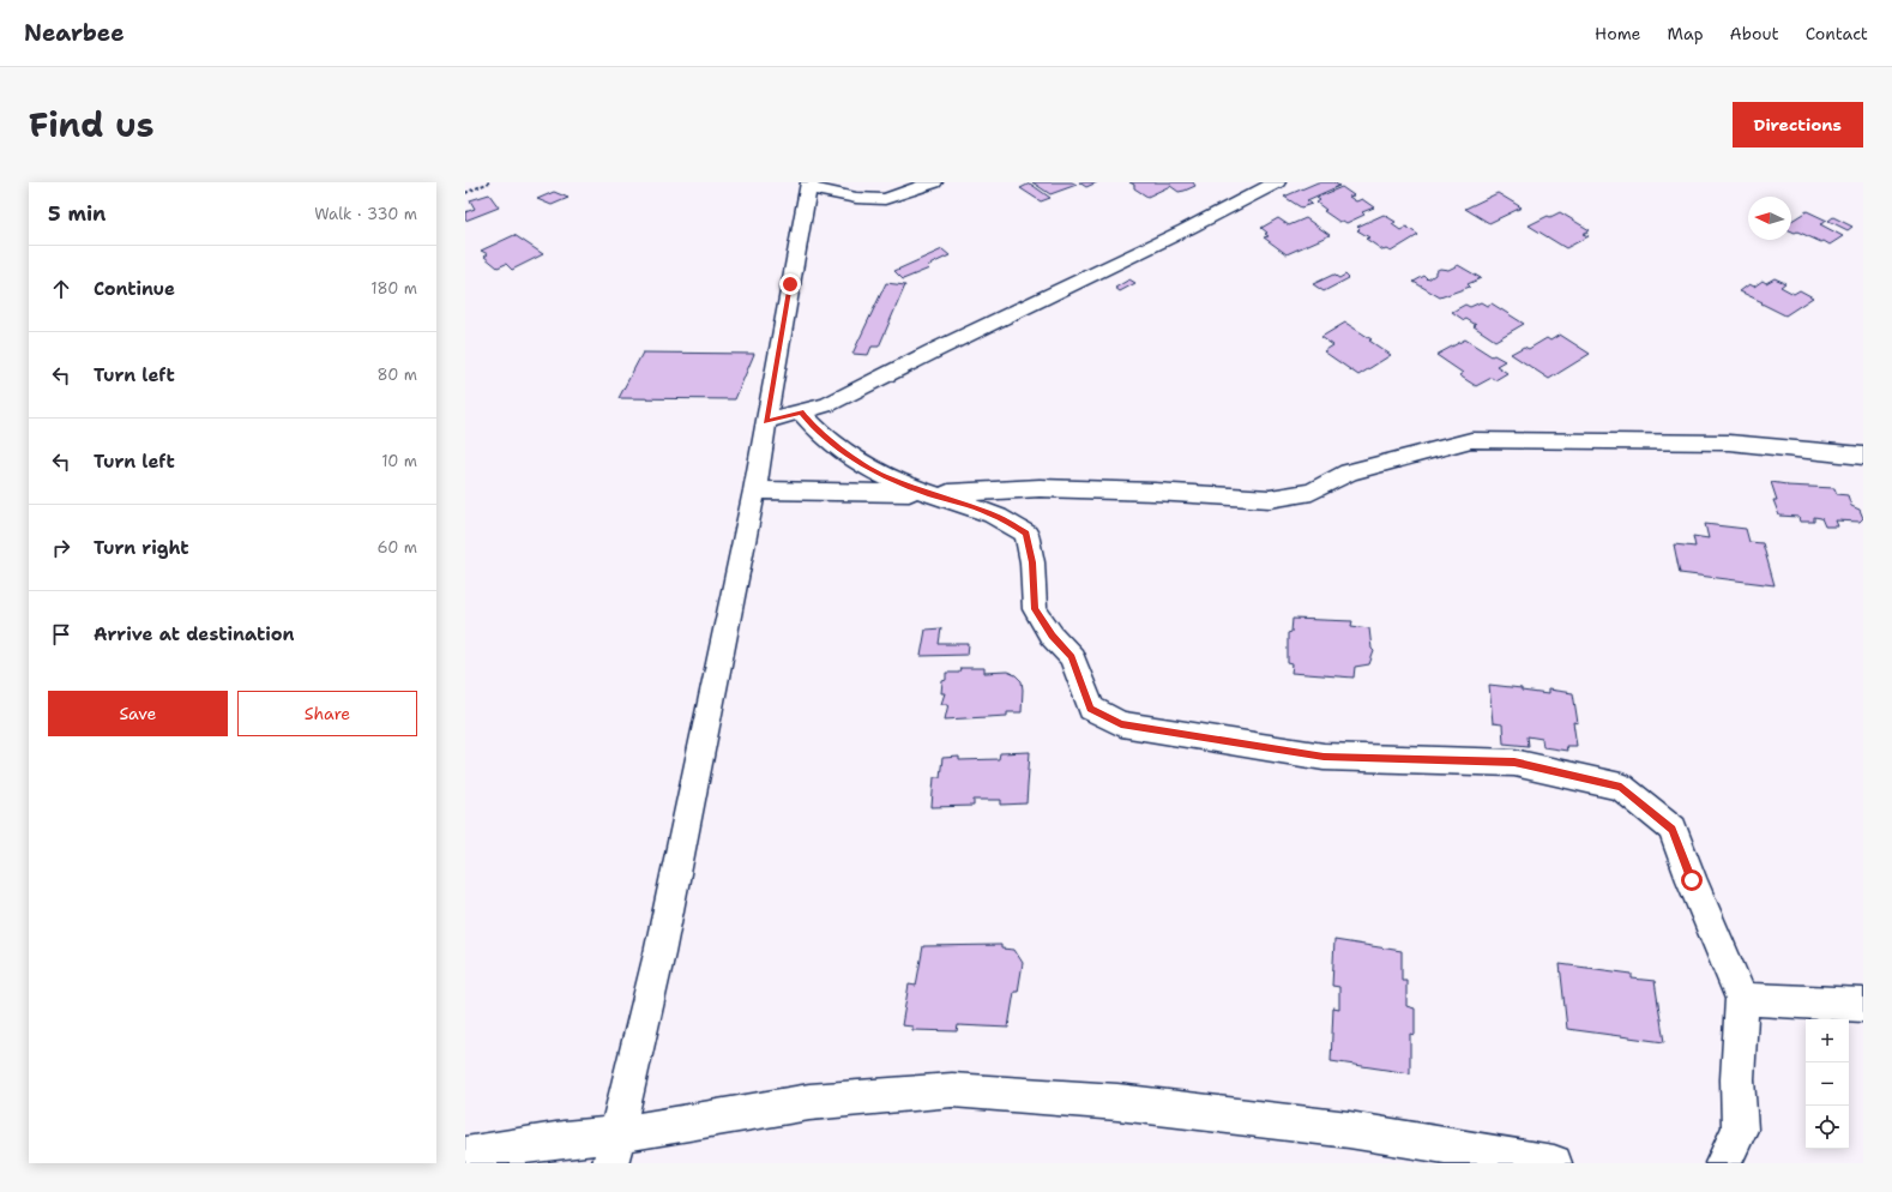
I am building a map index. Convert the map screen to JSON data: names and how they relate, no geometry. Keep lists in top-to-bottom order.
{
  "north": "left",
  "page": {
    "header": "Nearbee",
    "nav": [
      "Home",
      "Map",
      "About",
      "Contact"
    ],
    "title": "Find us",
    "buttons": [
      "Directions",
      ["Save", "Share"]
    ],
    "heading": ["5 min", "Walk · 330 m"],
    "list": [
      ["Continue", "180 m"],
      ["Turn left", "80 m"],
      ["Turn left", "10 m"],
      ["Turn right", "60 m"],
      "Arrive at destination"
    ],
    "map_buttons": ["+", "−"]
  }
}
